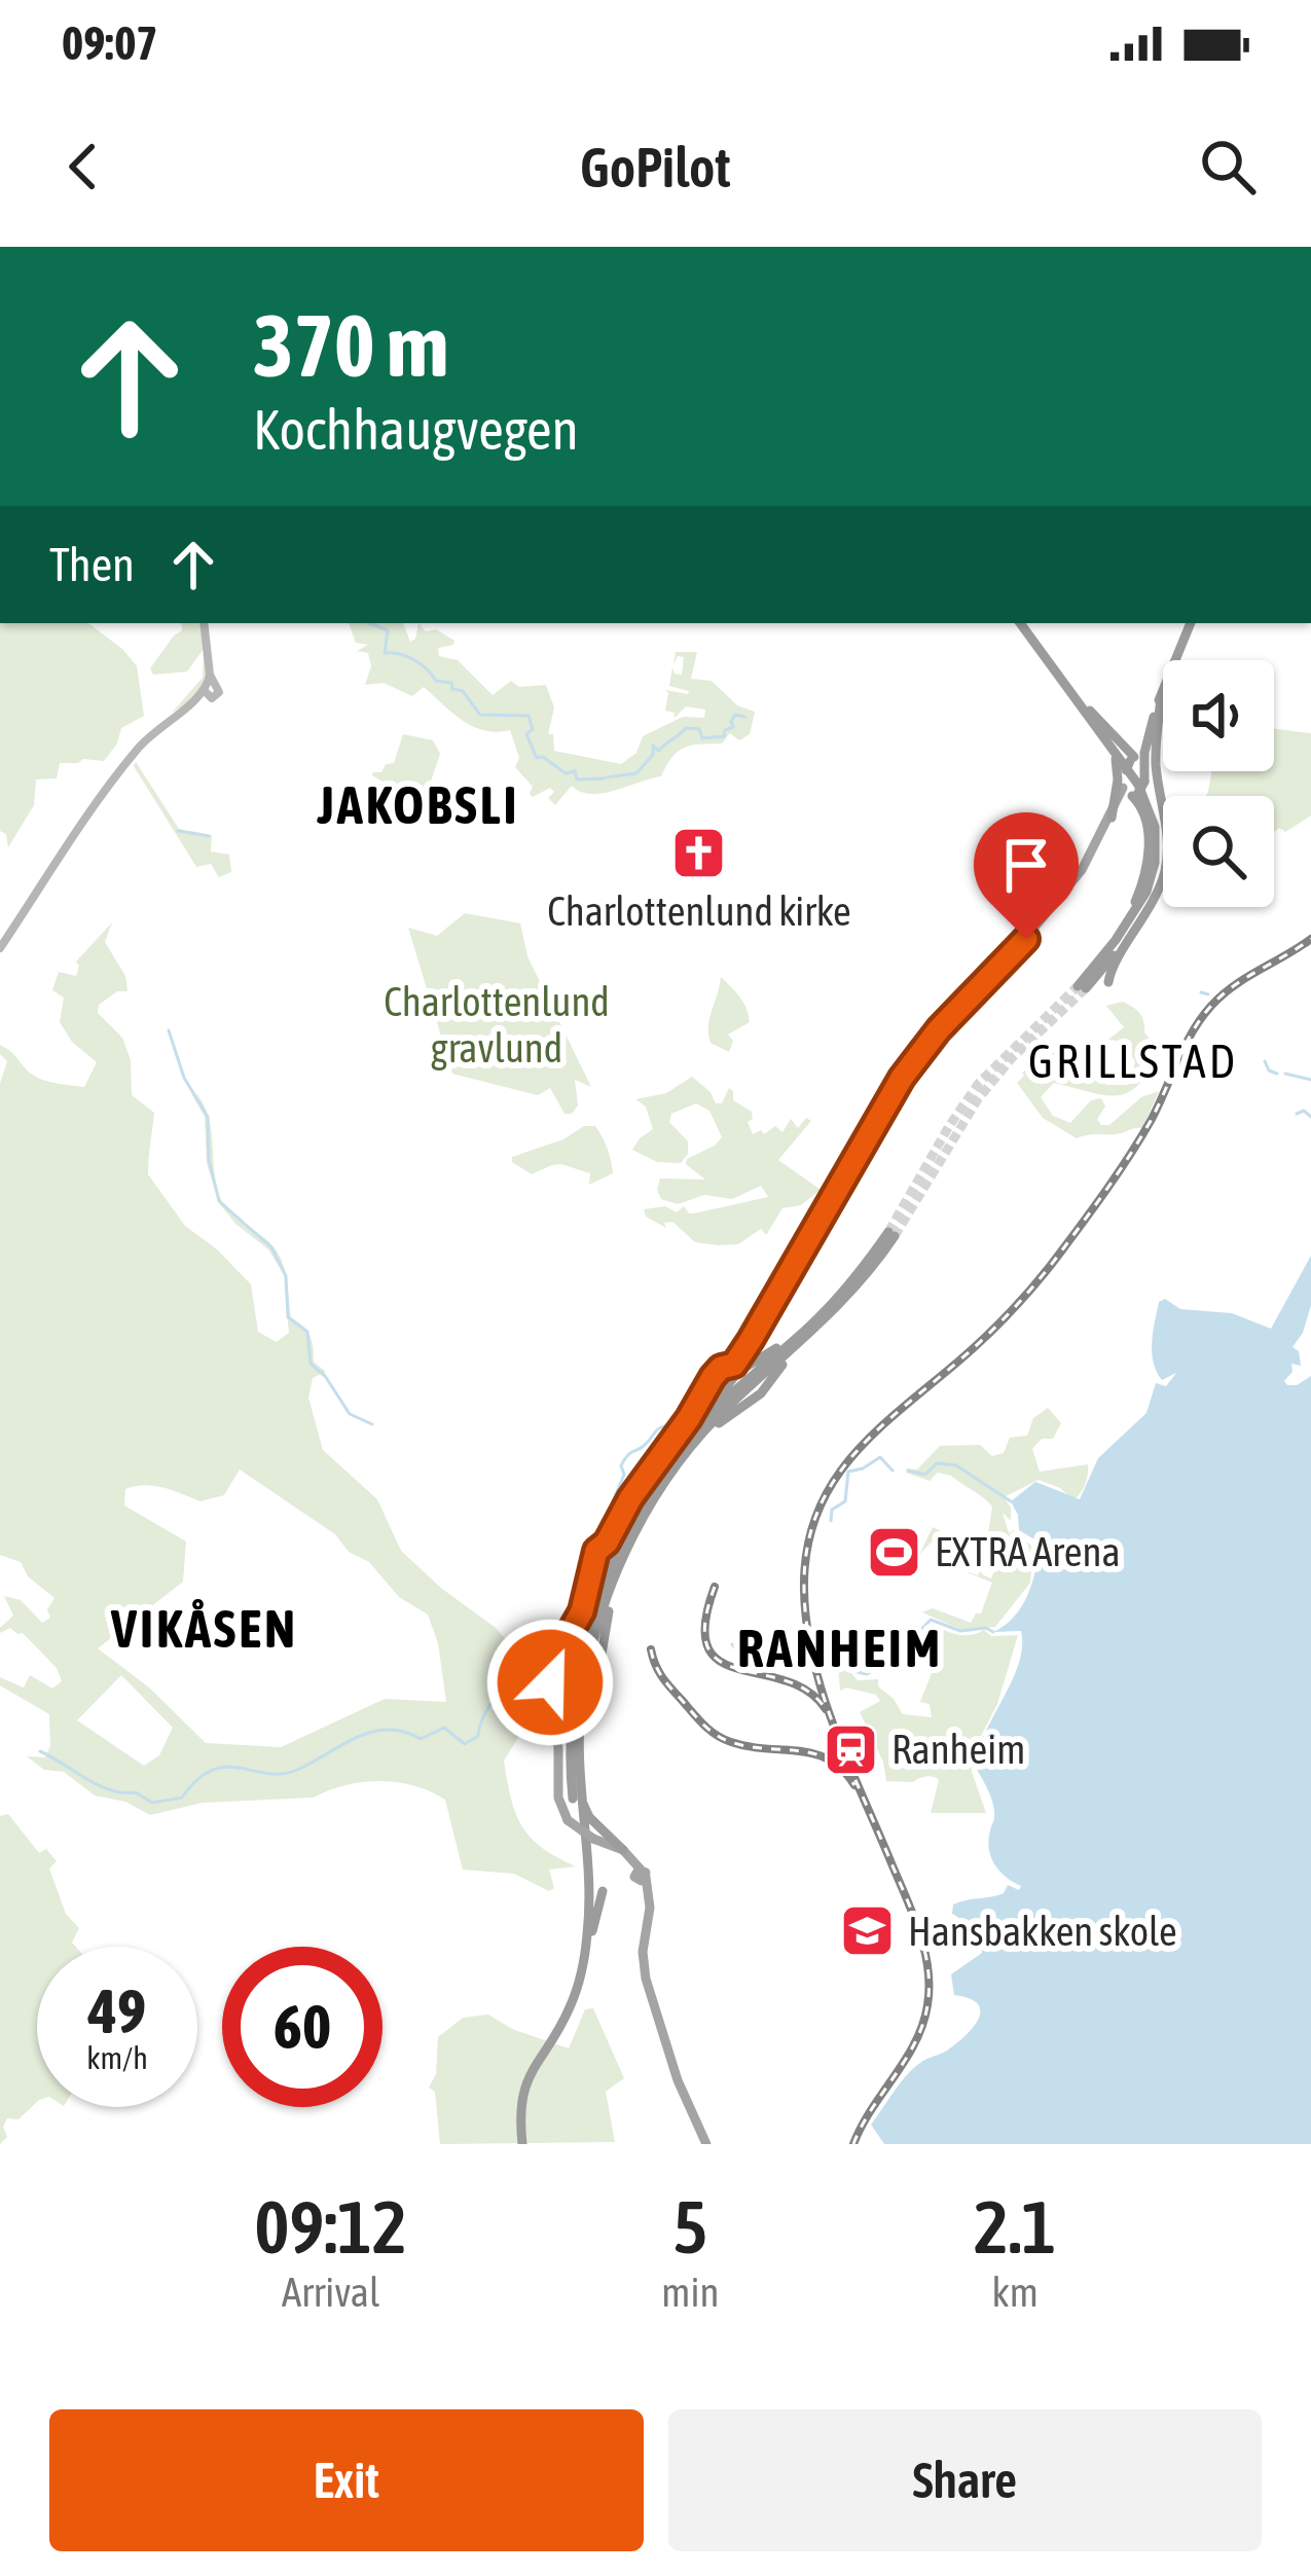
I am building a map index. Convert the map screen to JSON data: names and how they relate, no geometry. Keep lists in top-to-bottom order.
{
  "districts": [
    "JAKOBSLI",
    "GRILLSTAD",
    "VIKÅSEN",
    "RANHEIM"
  ],
  "parks": ["Charlottenlund gravlund"],
  "places": {
    "church": ["Charlottenlund kirke"],
    "sports": ["EXTRA Arena"],
    "station": ["Ranheim"],
    "school or university": ["Hansbakken skole"]
  },
  "page": {
    "status": "09:07",
    "header": "GoPilot",
    "turn": ["370 m", "Kochhaugvegen"],
    "then": "Then",
    "speed": "49 km/h",
    "limit": "60",
    "eta": [
      "09:12",
      "Arrival",
      "5",
      "min",
      "2.1",
      "km"
    ],
    "buttons": ["Exit", "Share"]
  }
}
